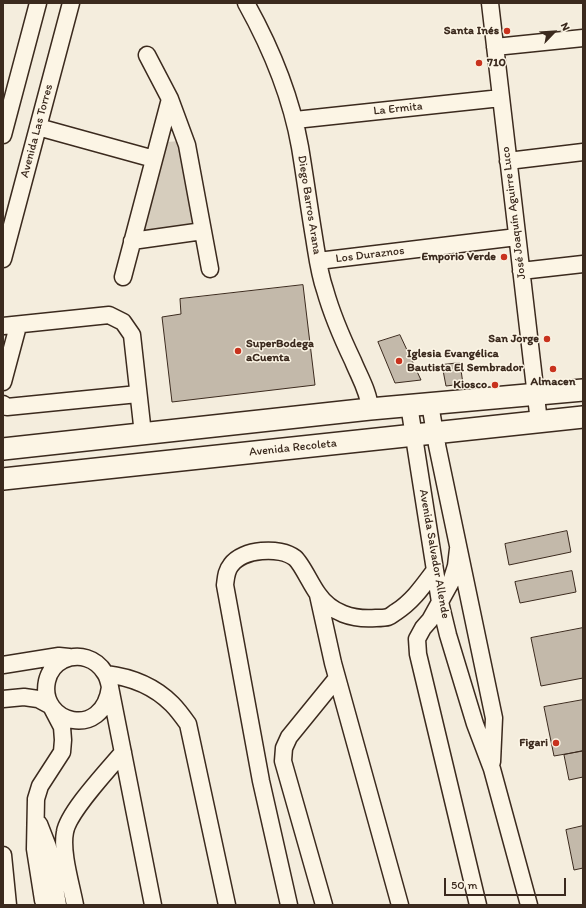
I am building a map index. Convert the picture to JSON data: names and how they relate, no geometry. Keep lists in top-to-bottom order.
{
  "streets": {
    "main road": ["Avenida Recoleta"],
    "street": [
      "La Ermita",
      "Avenida Las Torres",
      "Diego Barros Arana",
      "José Joaquín Aguirre Luco",
      "Los Duraznos",
      "Avenida Salvador Allende"
    ]
  },
  "crossings": [
    ["La Ermita", "Diego Barros Arana"],
    ["La Ermita", "José Joaquín Aguirre Luco"],
    ["Diego Barros Arana", "Los Duraznos"],
    ["José Joaquín Aguirre Luco", "Los Duraznos"],
    ["José Joaquín Aguirre Luco", "Avenida Recoleta"],
    ["Avenida Recoleta", "Avenida Salvador Allende"]
  ],
  "places": [
    "Santa Inés",
    "710",
    "Emporio Verde",
    "San Jorge",
    "SuperBodega aCuenta",
    "Iglesia Evangélica Bautista El Sembrador",
    "Almacen",
    "Kiosco",
    "Figari"
  ],
  "scale_bar": "50 m",
  "north": "top right"
}
